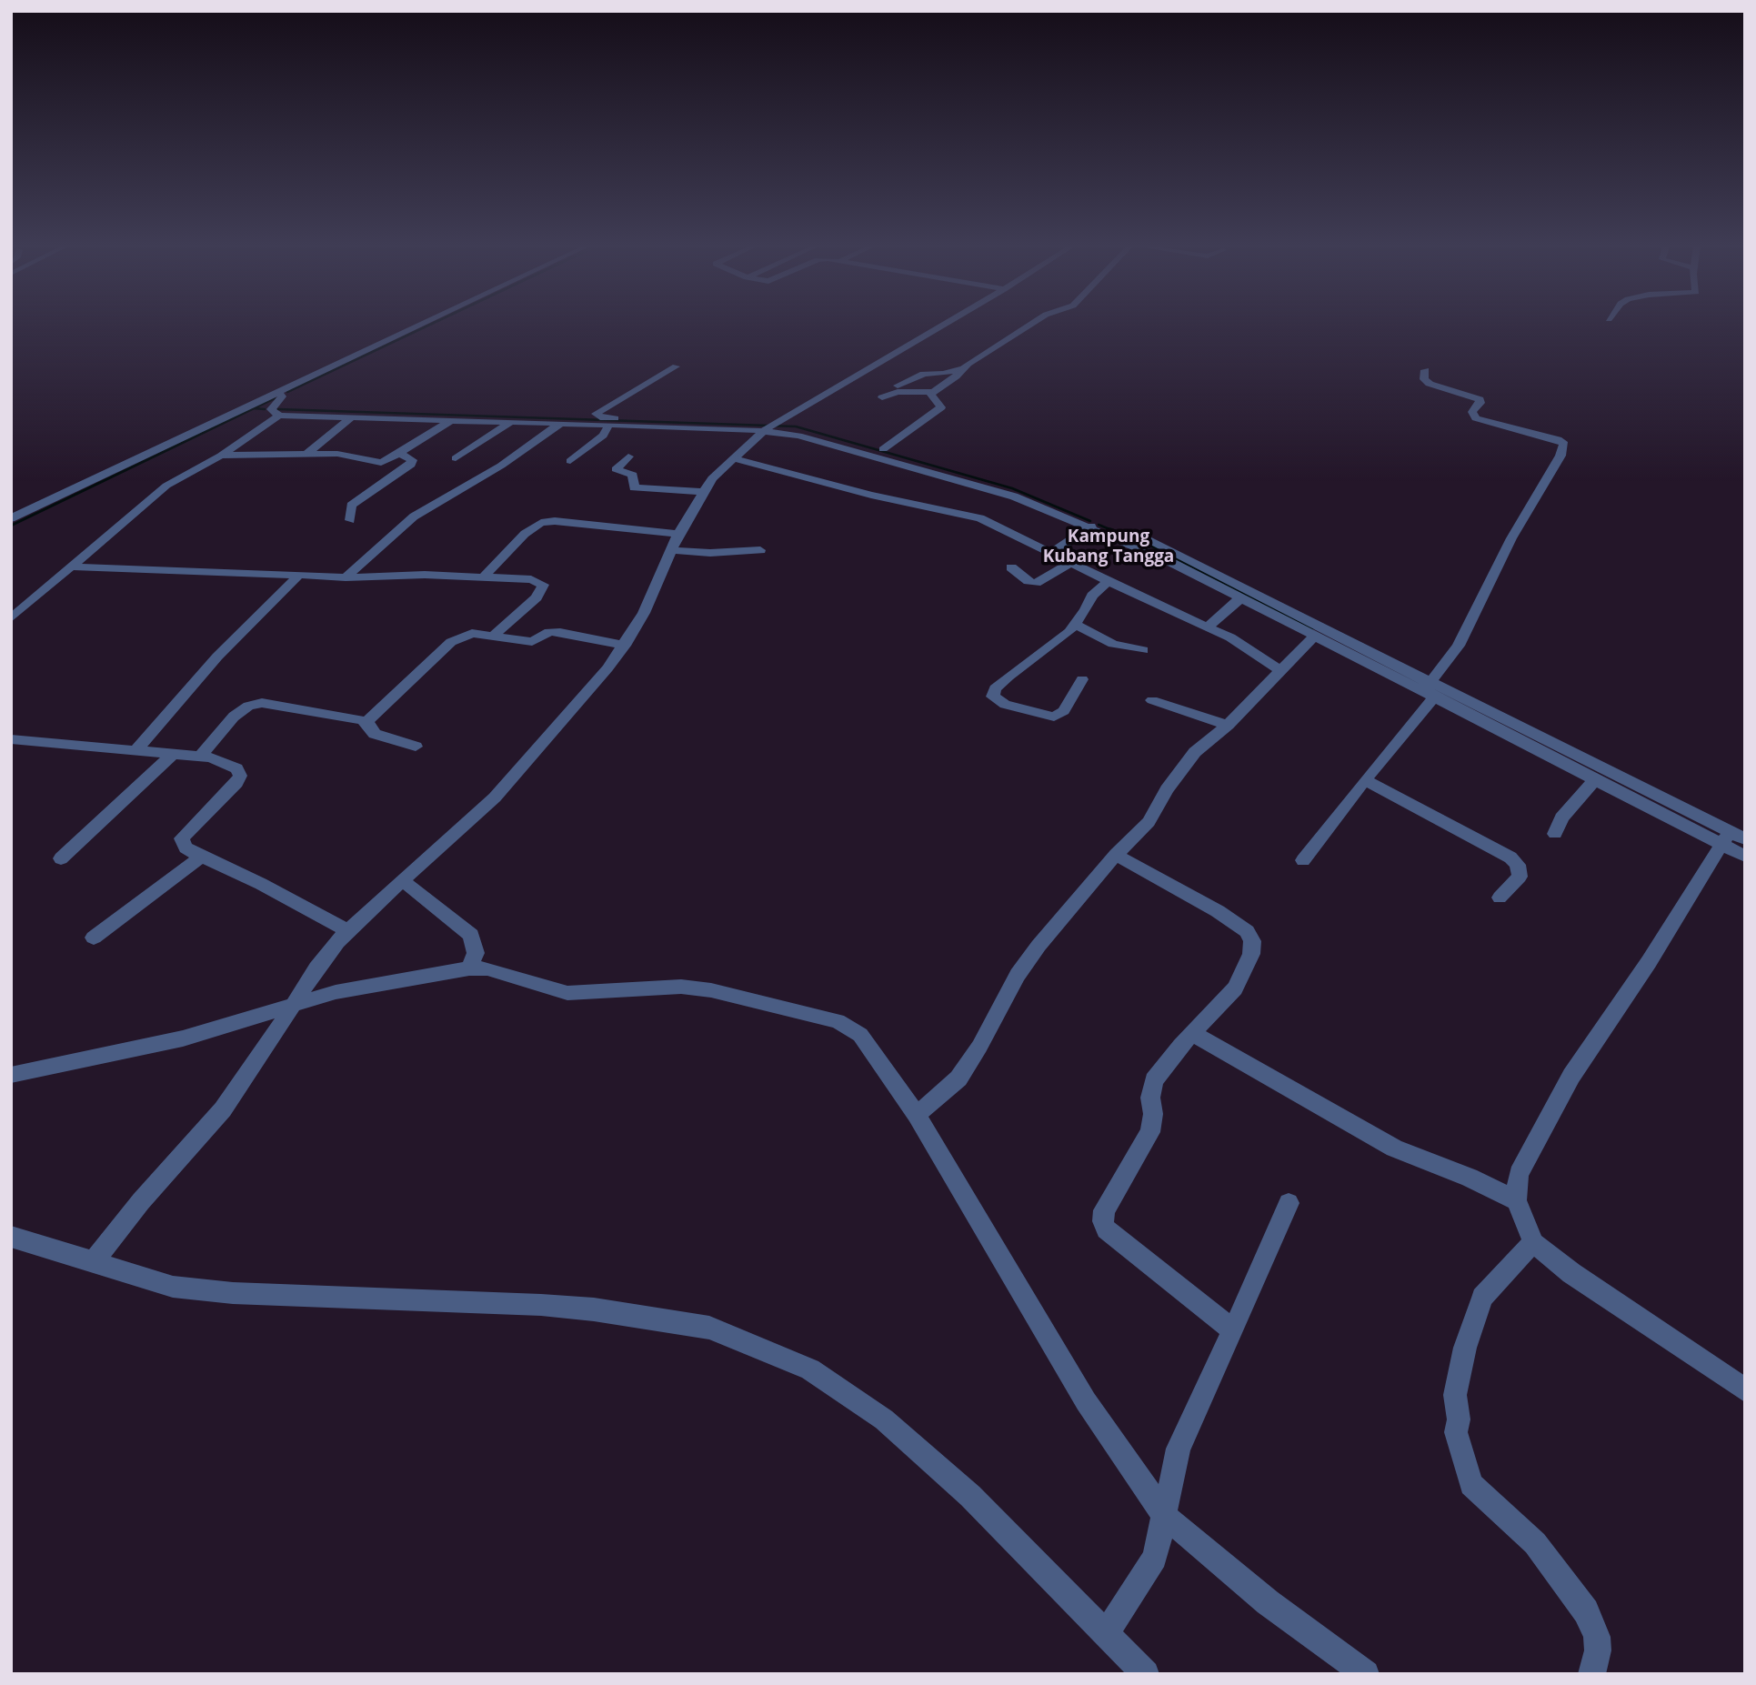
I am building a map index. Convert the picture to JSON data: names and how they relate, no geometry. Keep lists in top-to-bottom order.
{
  "districts": ["Kampung Kubang Tangga"]
}
